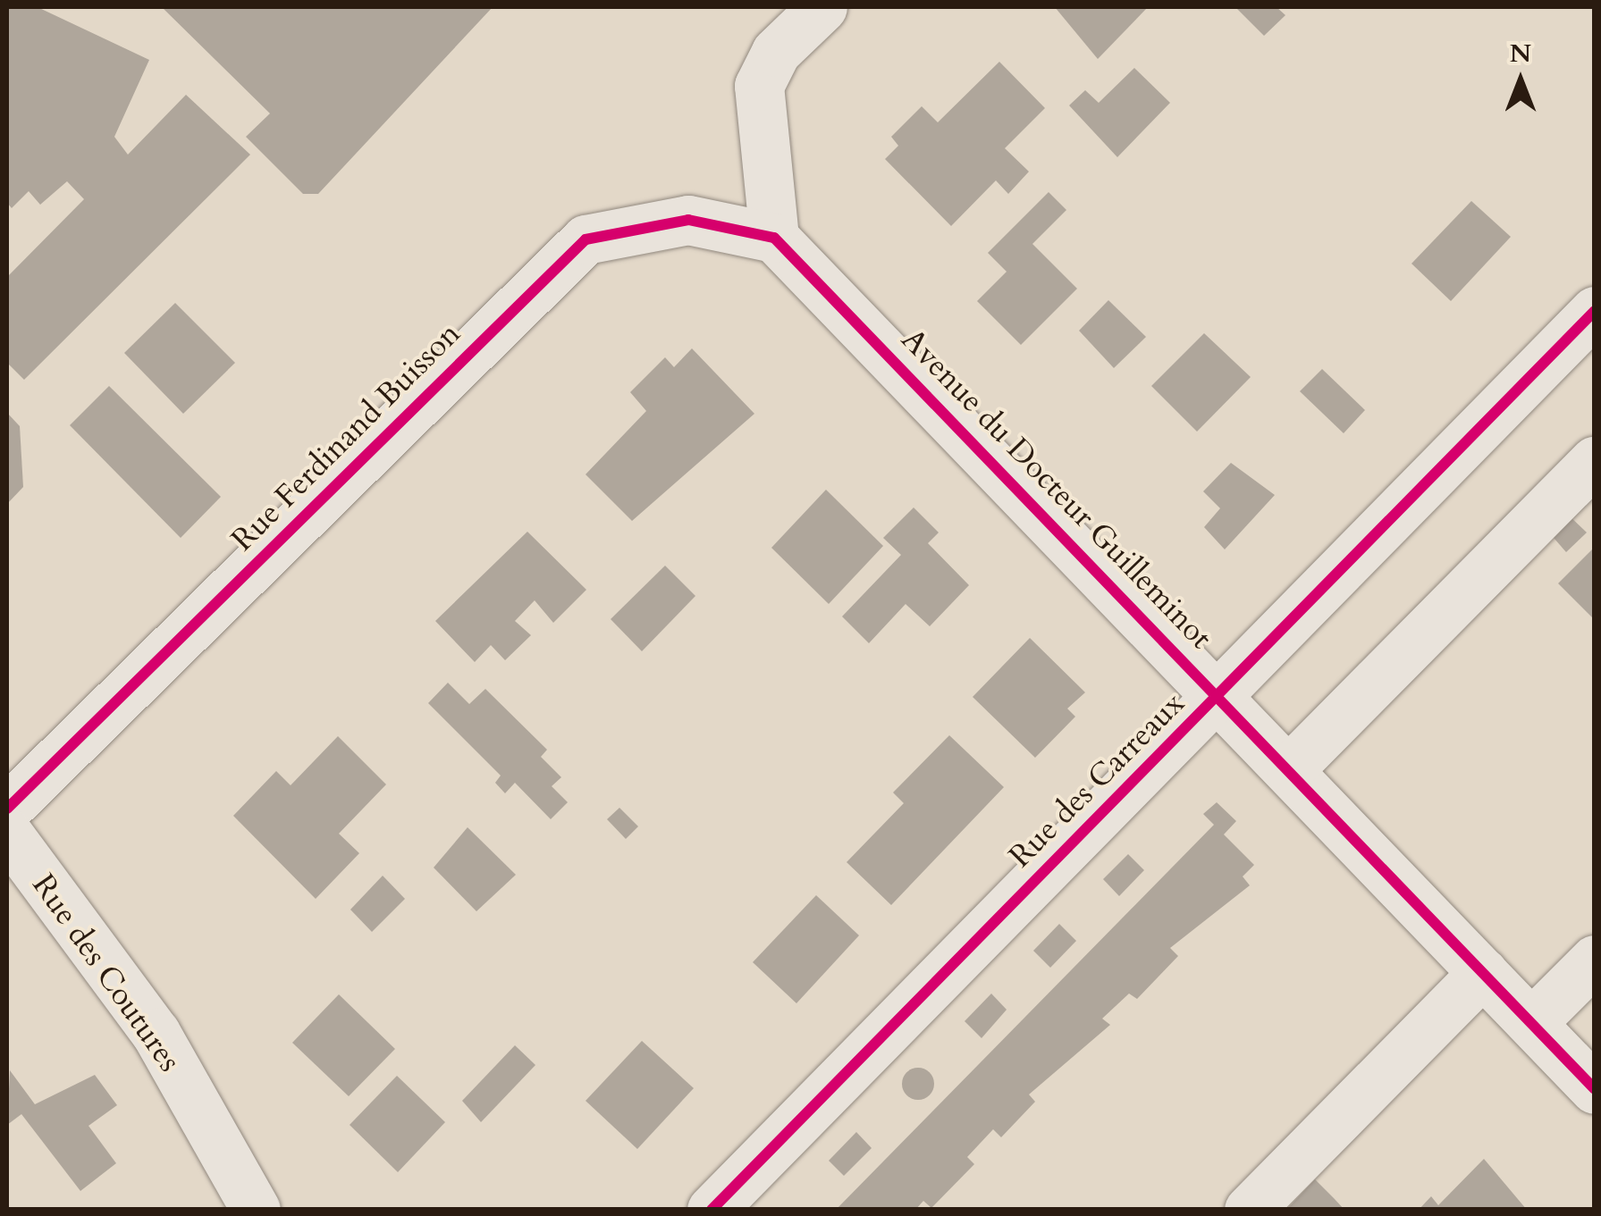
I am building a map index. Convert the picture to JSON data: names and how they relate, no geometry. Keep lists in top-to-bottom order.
{
  "streets": {
    "street": [
      "Rue Ferdinand Buisson",
      "Avenue du Docteur Guilleminot",
      "Rue des Carreaux",
      "Rue des Coutures"
    ]
  },
  "crossings": [
    ["Rue Ferdinand Buisson", "Avenue du Docteur Guilleminot"],
    ["Avenue du Docteur Guilleminot", "Rue des Carreaux"]
  ],
  "north": "top"
}
